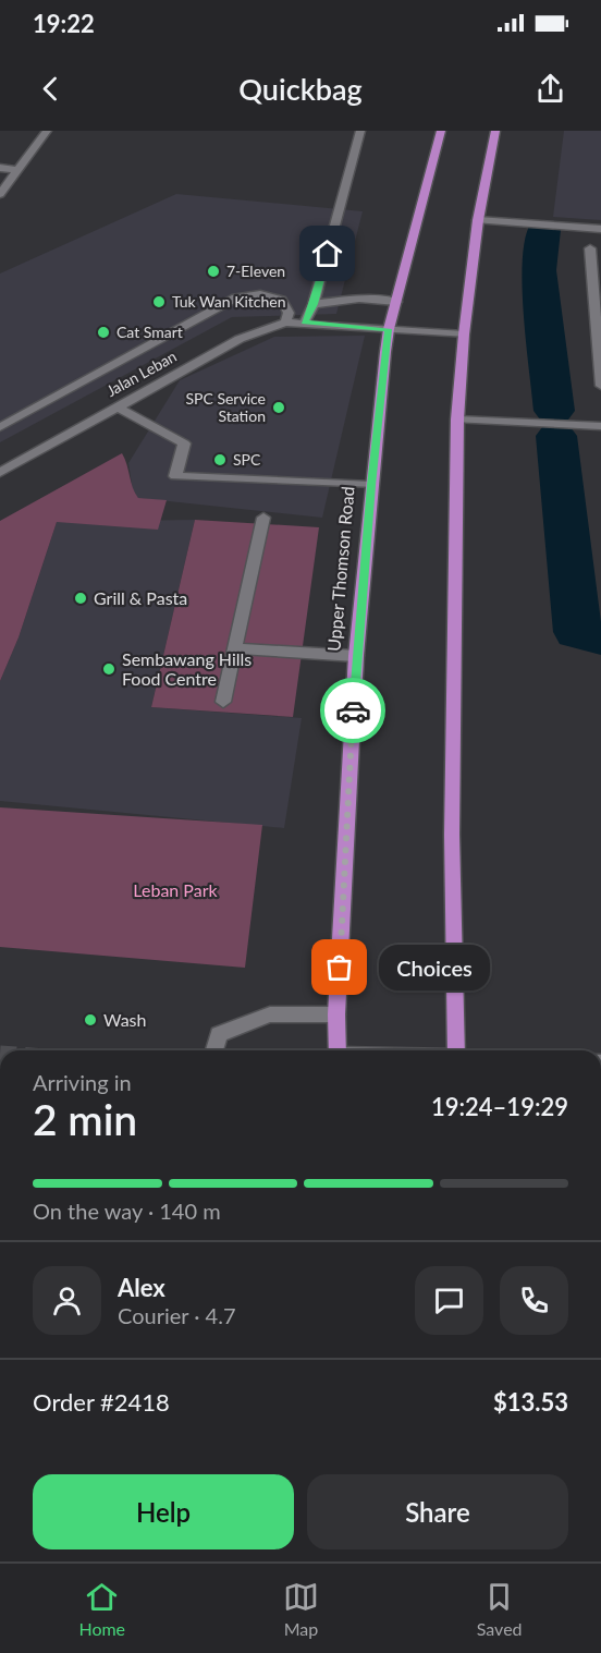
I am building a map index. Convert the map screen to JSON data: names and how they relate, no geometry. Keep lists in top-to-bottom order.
{
  "streets": {
    "main road": ["Upper Thomson Road"],
    "street": ["Jalan Leban"]
  },
  "crossings": [
    ["Jalan Leban", "Upper Thomson Road"]
  ],
  "parks": ["Leban Park"],
  "places": [
    "7-Eleven",
    "Tuk Wan Kitchen",
    "Cat Smart",
    "SPC Service Station",
    "SPC",
    "Grill & Pasta",
    "Sembawang Hills Food Centre",
    "Choices",
    "Wash"
  ],
  "page": {
    "status": "19:22",
    "header": "Quickbag",
    "bubble": "Choices",
    "heading": ["2 min", "Arriving in", "19:24–19:29"],
    "panel": [
      "Alex",
      "Courier · 4.7",
      "Order #2418",
      "$13.53"
    ],
    "bar": "On the way · 140 m",
    "buttons": ["Help", "Share"],
    "tabs": ["Home", "Map", "Saved"]
  }
}
